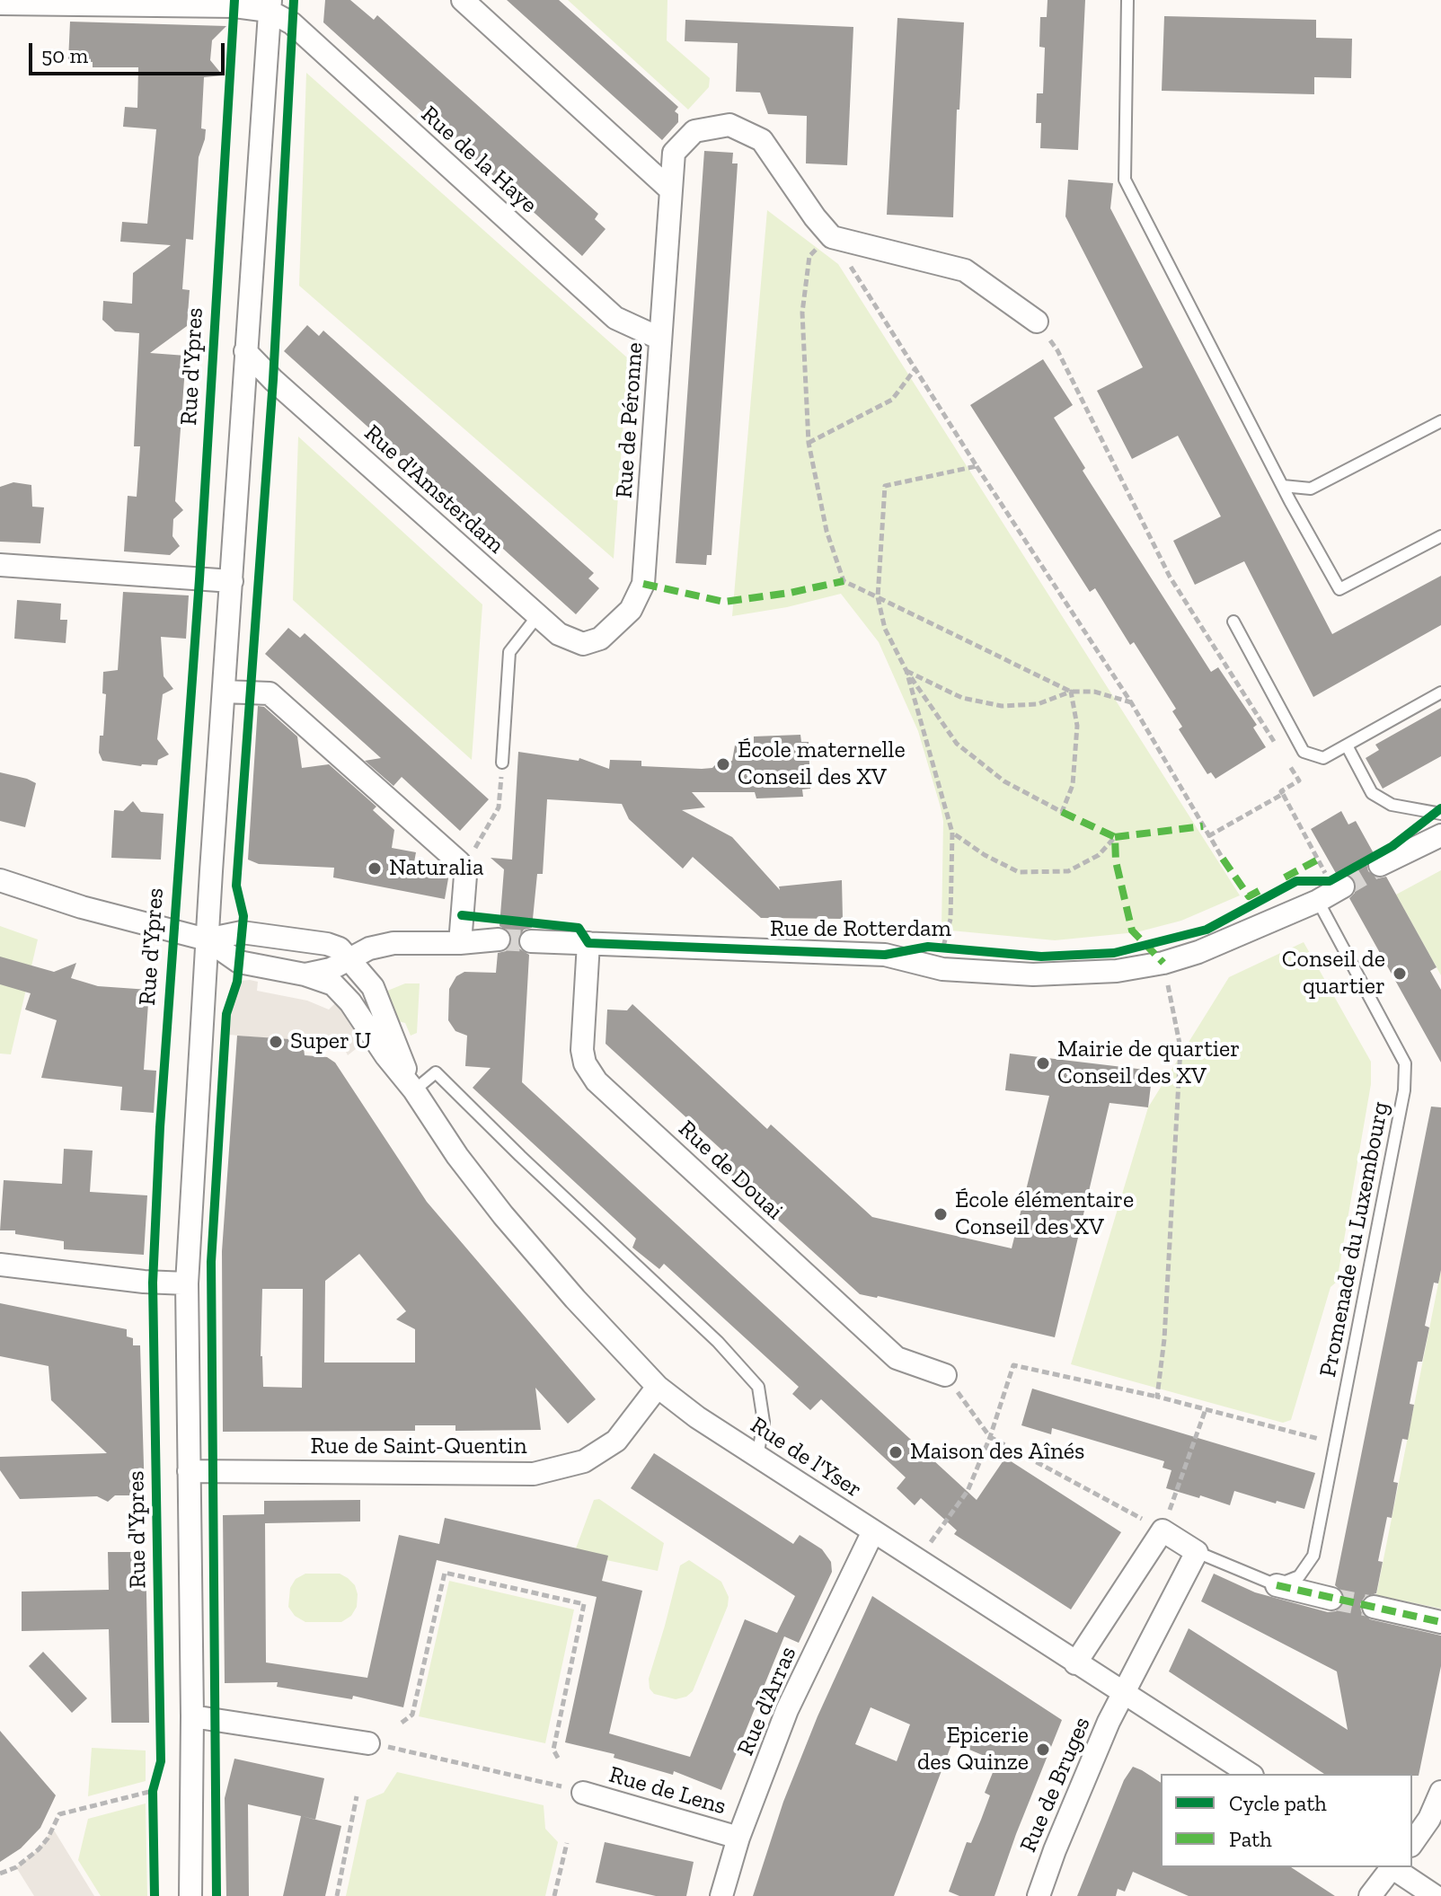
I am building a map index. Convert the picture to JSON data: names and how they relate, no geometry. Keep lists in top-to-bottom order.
{
  "streets": {
    "street": [
      "Rue de la Haye",
      "Rue de Péronne",
      "Rue d'Amsterdam",
      "Rue de Rotterdam",
      "Rue de Douai",
      "Rue de Saint-Quentin",
      "Rue de l'Yser",
      "Rue d'Arras",
      "Rue de Bruges",
      "Rue de Lens"
    ],
    "lane": ["Promenade du Luxembourg"],
    "cycle path": ["Rue d'Ypres"]
  },
  "crossings": [
    ["Rue de la Haye", "Rue de Péronne"],
    ["Rue de Péronne", "Rue d'Amsterdam"],
    ["Rue de Rotterdam", "Rue de Douai"],
    ["Rue de Rotterdam", "Promenade du Luxembourg"],
    ["Rue de Saint-Quentin", "Rue de l'Yser"],
    ["Rue de l'Yser", "Rue d'Arras"],
    ["Rue de l'Yser", "Rue de Bruges"],
    ["Rue d'Arras", "Rue de Lens"]
  ],
  "places": [
    "École maternelle Conseil des XV",
    "Naturalia",
    "Conseil de quartier",
    "Super U",
    "Mairie de quartier Conseil des XV",
    "École élémentaire Conseil des XV",
    "Maison des Aînés",
    "Epicerie des Quinze"
  ],
  "legend": ["Cycle path", "Path"],
  "scale_bar": "50 m"
}
